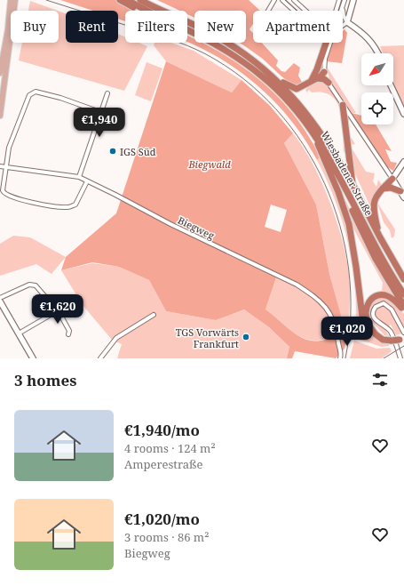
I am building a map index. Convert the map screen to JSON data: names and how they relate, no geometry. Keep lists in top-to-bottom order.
{
  "streets": {
    "highway": ["Wiesbadener Straße"],
    "street": ["Biegweg"]
  },
  "parks": ["Biegwald"],
  "places": ["IGS Süd", "TGS Vorwärts Frankfurt"],
  "north": "bottom left",
  "page": {
    "chip": [
      "Buy",
      "Rent",
      "Filters",
      "New",
      "Apartment"
    ],
    "price": ["€1,940", "€1,620", "€1,020"],
    "heading": "3 homes",
    "list": [
      {
        "name": "€1,940/mo",
        "note": "4 rooms · 124 m² · Amperestraße"
      },
      {
        "name": "€1,020/mo",
        "note": "3 rooms · 86 m² · Biegweg"
      }
    ]
  }
}
